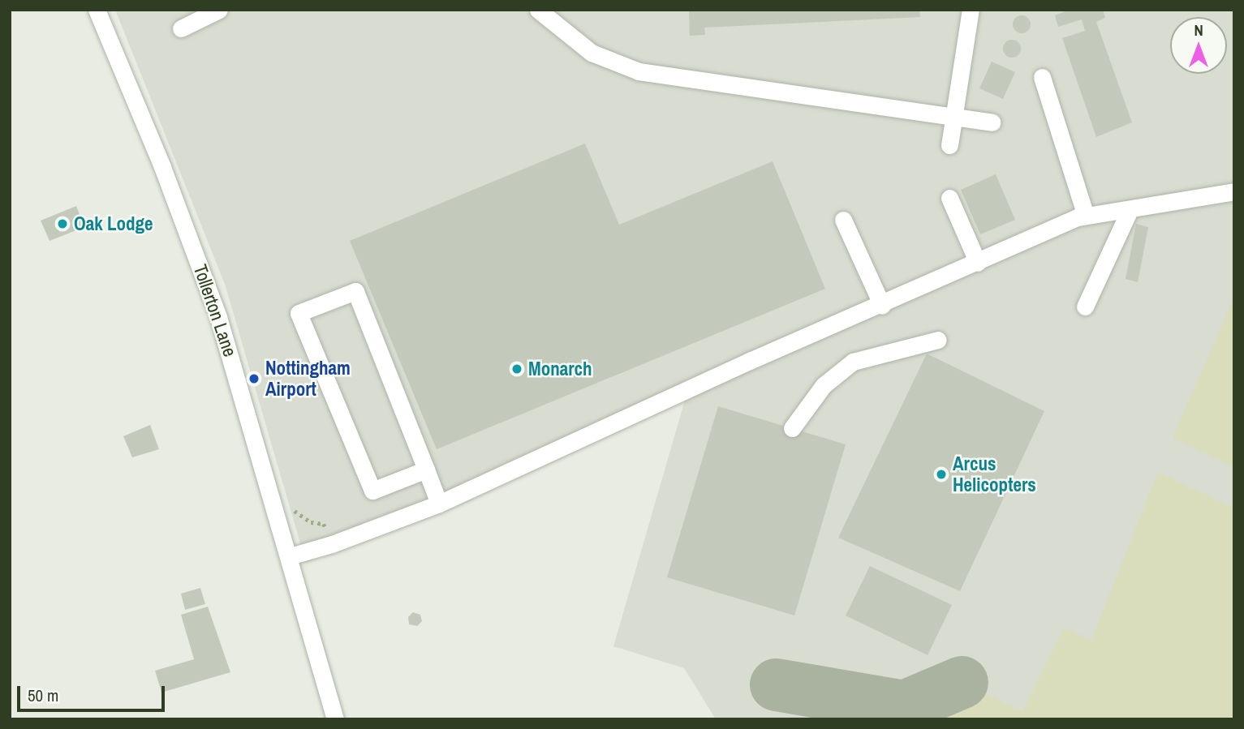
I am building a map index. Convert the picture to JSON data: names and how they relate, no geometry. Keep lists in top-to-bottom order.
{
  "streets": {
    "street": ["Tollerton Lane"]
  },
  "places": [
    "Oak Lodge",
    "Monarch",
    "Nottingham Airport",
    "Arcus Helicopters"
  ],
  "scale_bar": "50 m",
  "north": "top"
}
